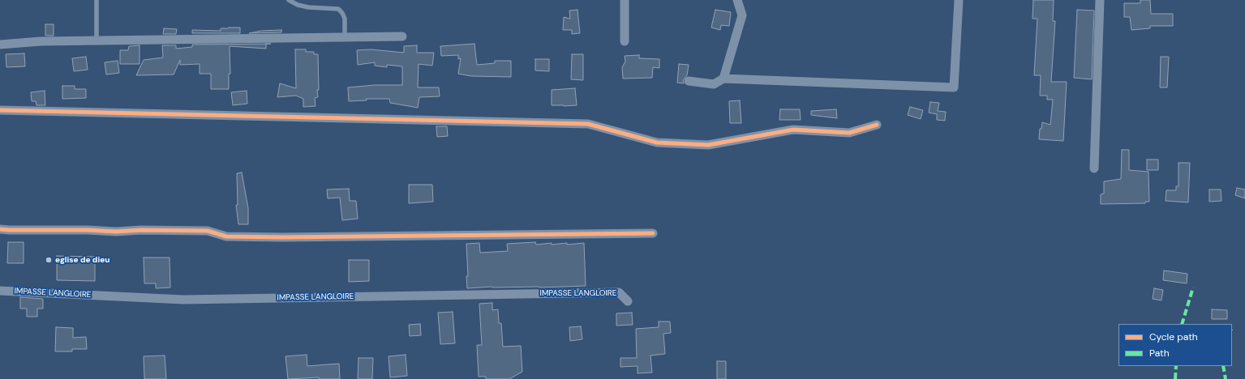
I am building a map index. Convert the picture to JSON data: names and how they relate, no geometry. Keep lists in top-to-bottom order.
{
  "streets": {
    "street": ["IMPASSE LANGLOIRE"]
  },
  "places": ["eglise de dieu"],
  "legend": ["Cycle path", "Path"]
}
